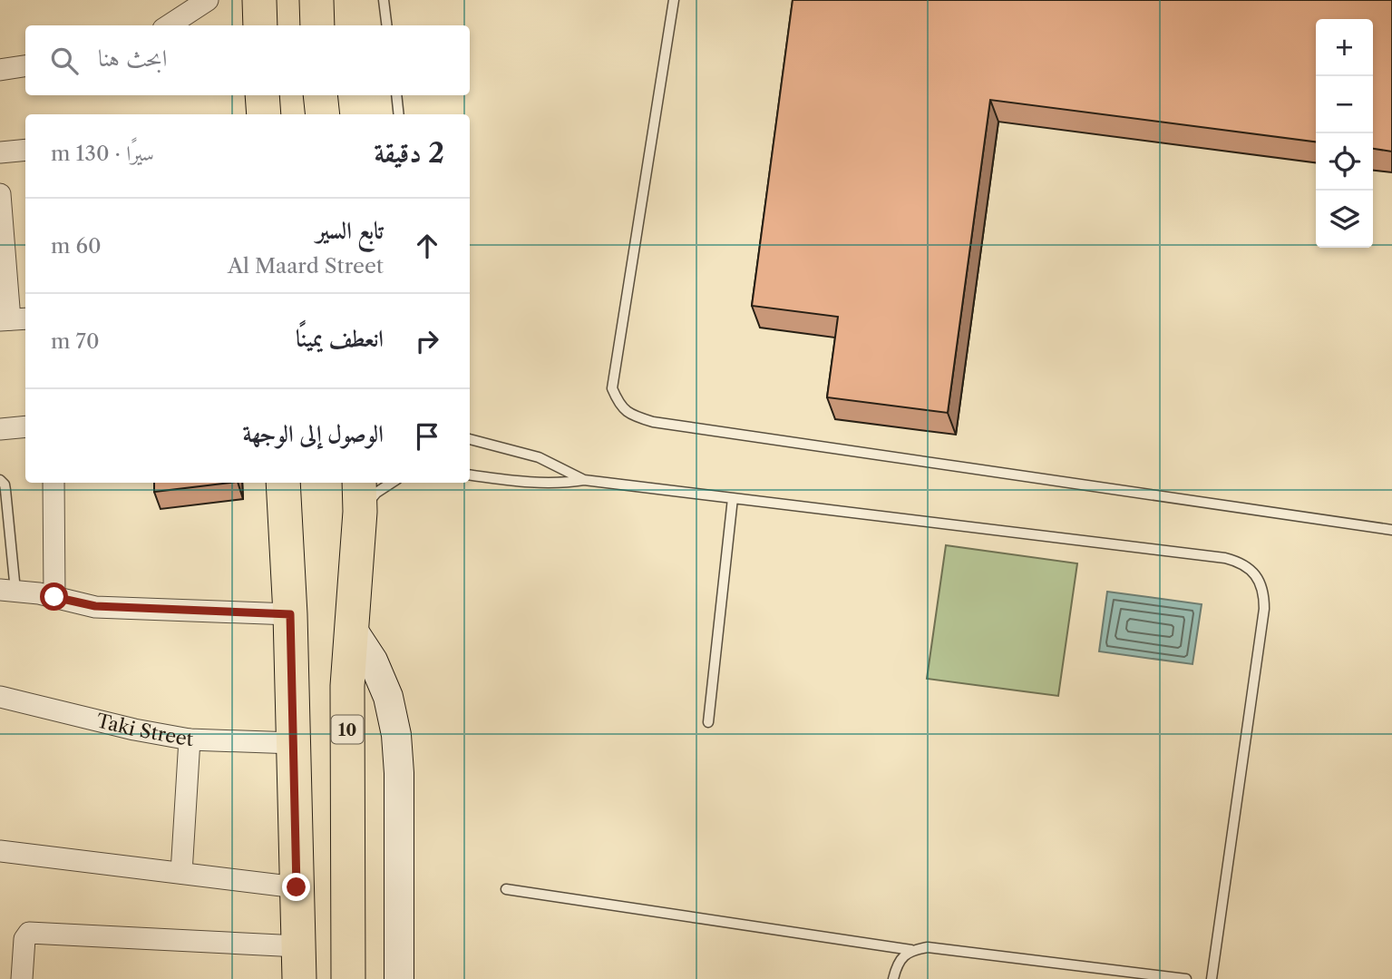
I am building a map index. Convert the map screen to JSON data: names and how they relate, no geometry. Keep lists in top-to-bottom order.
{
  "streets": {
    "main road": ["10"],
    "street": ["Taki Street"]
  },
  "page": {
    "map_buttons": ["+", "−"],
    "search": "ابحث هنا",
    "heading": ["2 دقيقة", "سيرًا · 130 m"],
    "list": [
      ["تابع السير", "Al Maard Street", "60 m"],
      ["انعطف يمينًا", "70 m"],
      "الوصول إلى الوجهة"
    ]
  }
}
